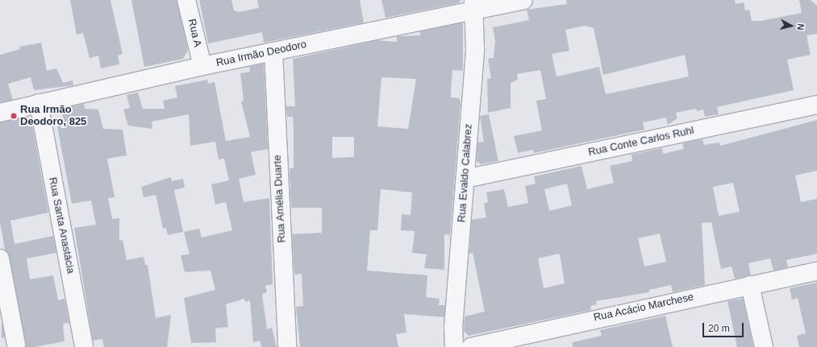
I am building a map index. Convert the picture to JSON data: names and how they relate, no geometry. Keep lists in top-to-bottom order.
{
  "streets": {
    "street": [
      "Rua A",
      "Rua Irmão Deodoro",
      "Rua Conte Carlos Ruhl",
      "Rua Evaldo Calabrez",
      "Rua Amélia Duarte",
      "Rua Santa Anastácia",
      "Rua Acácio Marchese"
    ]
  },
  "crossings": [
    ["Rua A", "Rua Irmão Deodoro"],
    ["Rua Irmão Deodoro", "Rua Evaldo Calabrez"],
    ["Rua Irmão Deodoro", "Rua Amélia Duarte"],
    ["Rua Irmão Deodoro", "Rua Santa Anastácia"],
    ["Rua Conte Carlos Ruhl", "Rua Evaldo Calabrez"]
  ],
  "places": ["Rua Irmão Deodoro, 825"],
  "scale_bar": "20 m",
  "north": "right"
}
